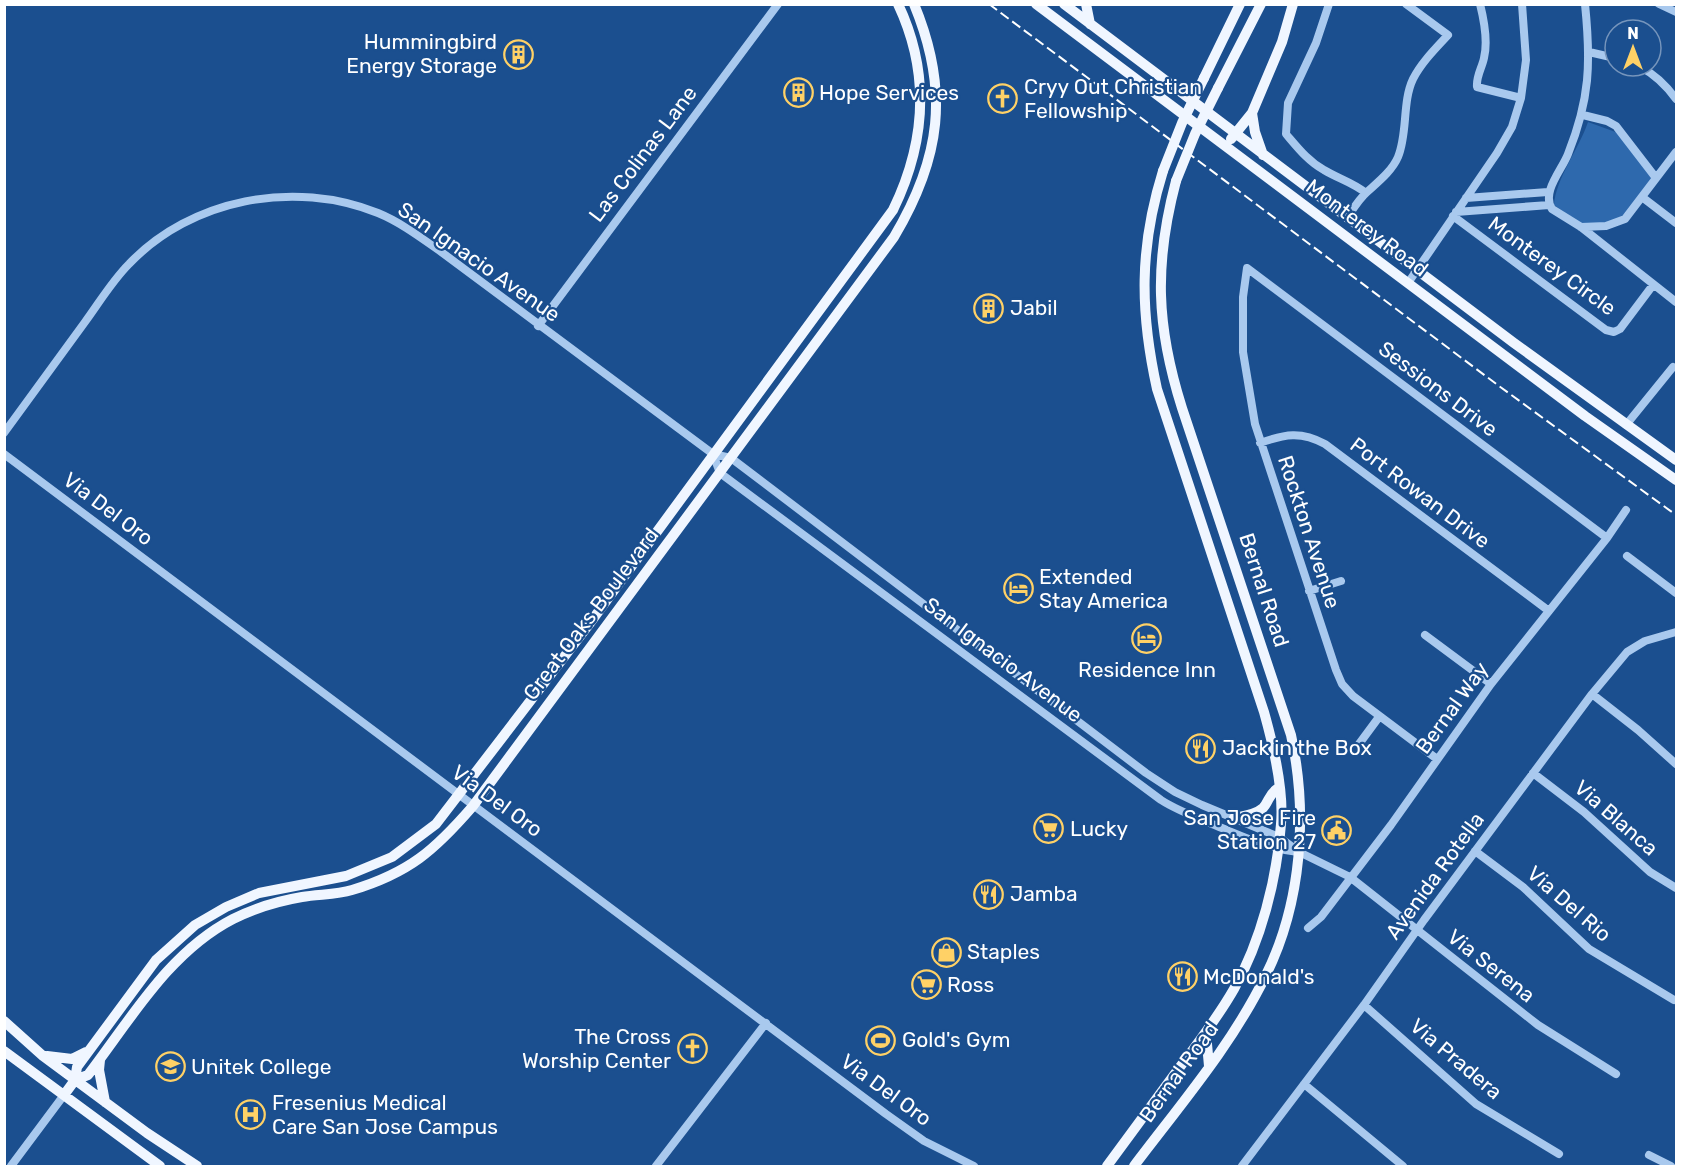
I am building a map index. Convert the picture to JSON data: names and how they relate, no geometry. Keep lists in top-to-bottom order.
{
  "streets": {
    "main road": ["Monterey Road", "Bernal Road", "Great Oaks Boulevard"],
    "street": [
      "Las Colinas Lane",
      "San Ignacio Avenue",
      "Monterey Circle",
      "Sessions Drive",
      "Port Rowan Drive",
      "Via Del Oro",
      "Rockton Avenue",
      "Bernal Way",
      "Via Blanca",
      "Avenida Rotella",
      "Via Del Rio",
      "Via Serena",
      "Via Pradera"
    ]
  },
  "crossings": [
    ["Las Colinas Lane", "San Ignacio Avenue"],
    ["San Ignacio Avenue", "Bernal Road"],
    ["San Ignacio Avenue", "Great Oaks Boulevard"],
    ["San Ignacio Avenue", "Bernal Way"],
    ["San Ignacio Avenue", "Via Serena"],
    ["Sessions Drive", "Rockton Avenue"],
    ["Sessions Drive", "Bernal Way"],
    ["Port Rowan Drive", "Rockton Avenue"],
    ["Port Rowan Drive", "Bernal Way"],
    ["Via Del Oro", "Great Oaks Boulevard"],
    ["Rockton Avenue", "Bernal Way"],
    ["Bernal Way", "Via Serena"],
    ["Via Blanca", "Avenida Rotella"],
    ["Avenida Rotella", "Via Del Rio"],
    ["Avenida Rotella", "Via Serena"],
    ["Avenida Rotella", "Via Pradera"]
  ],
  "places": {
    "building": ["Hummingbird Energy Storage", "Hope Services", "Jabil"],
    "church": ["Cryy Out Christian Fellowship", "The Cross Worship Center"],
    "hotel": ["Extended Stay America", "Residence Inn"],
    "restaurant": ["Jack in the Box", "Jamba", "McDonald's"],
    "supermarket": ["Lucky", "Ross"],
    "public building": ["San Jose Fire Station 27"],
    "shop": ["Staples"],
    "sports": ["Gold's Gym"],
    "school or university": ["Unitek College"],
    "hospital": ["Fresenius Medical Care San Jose Campus"]
  },
  "north": "top"
}
